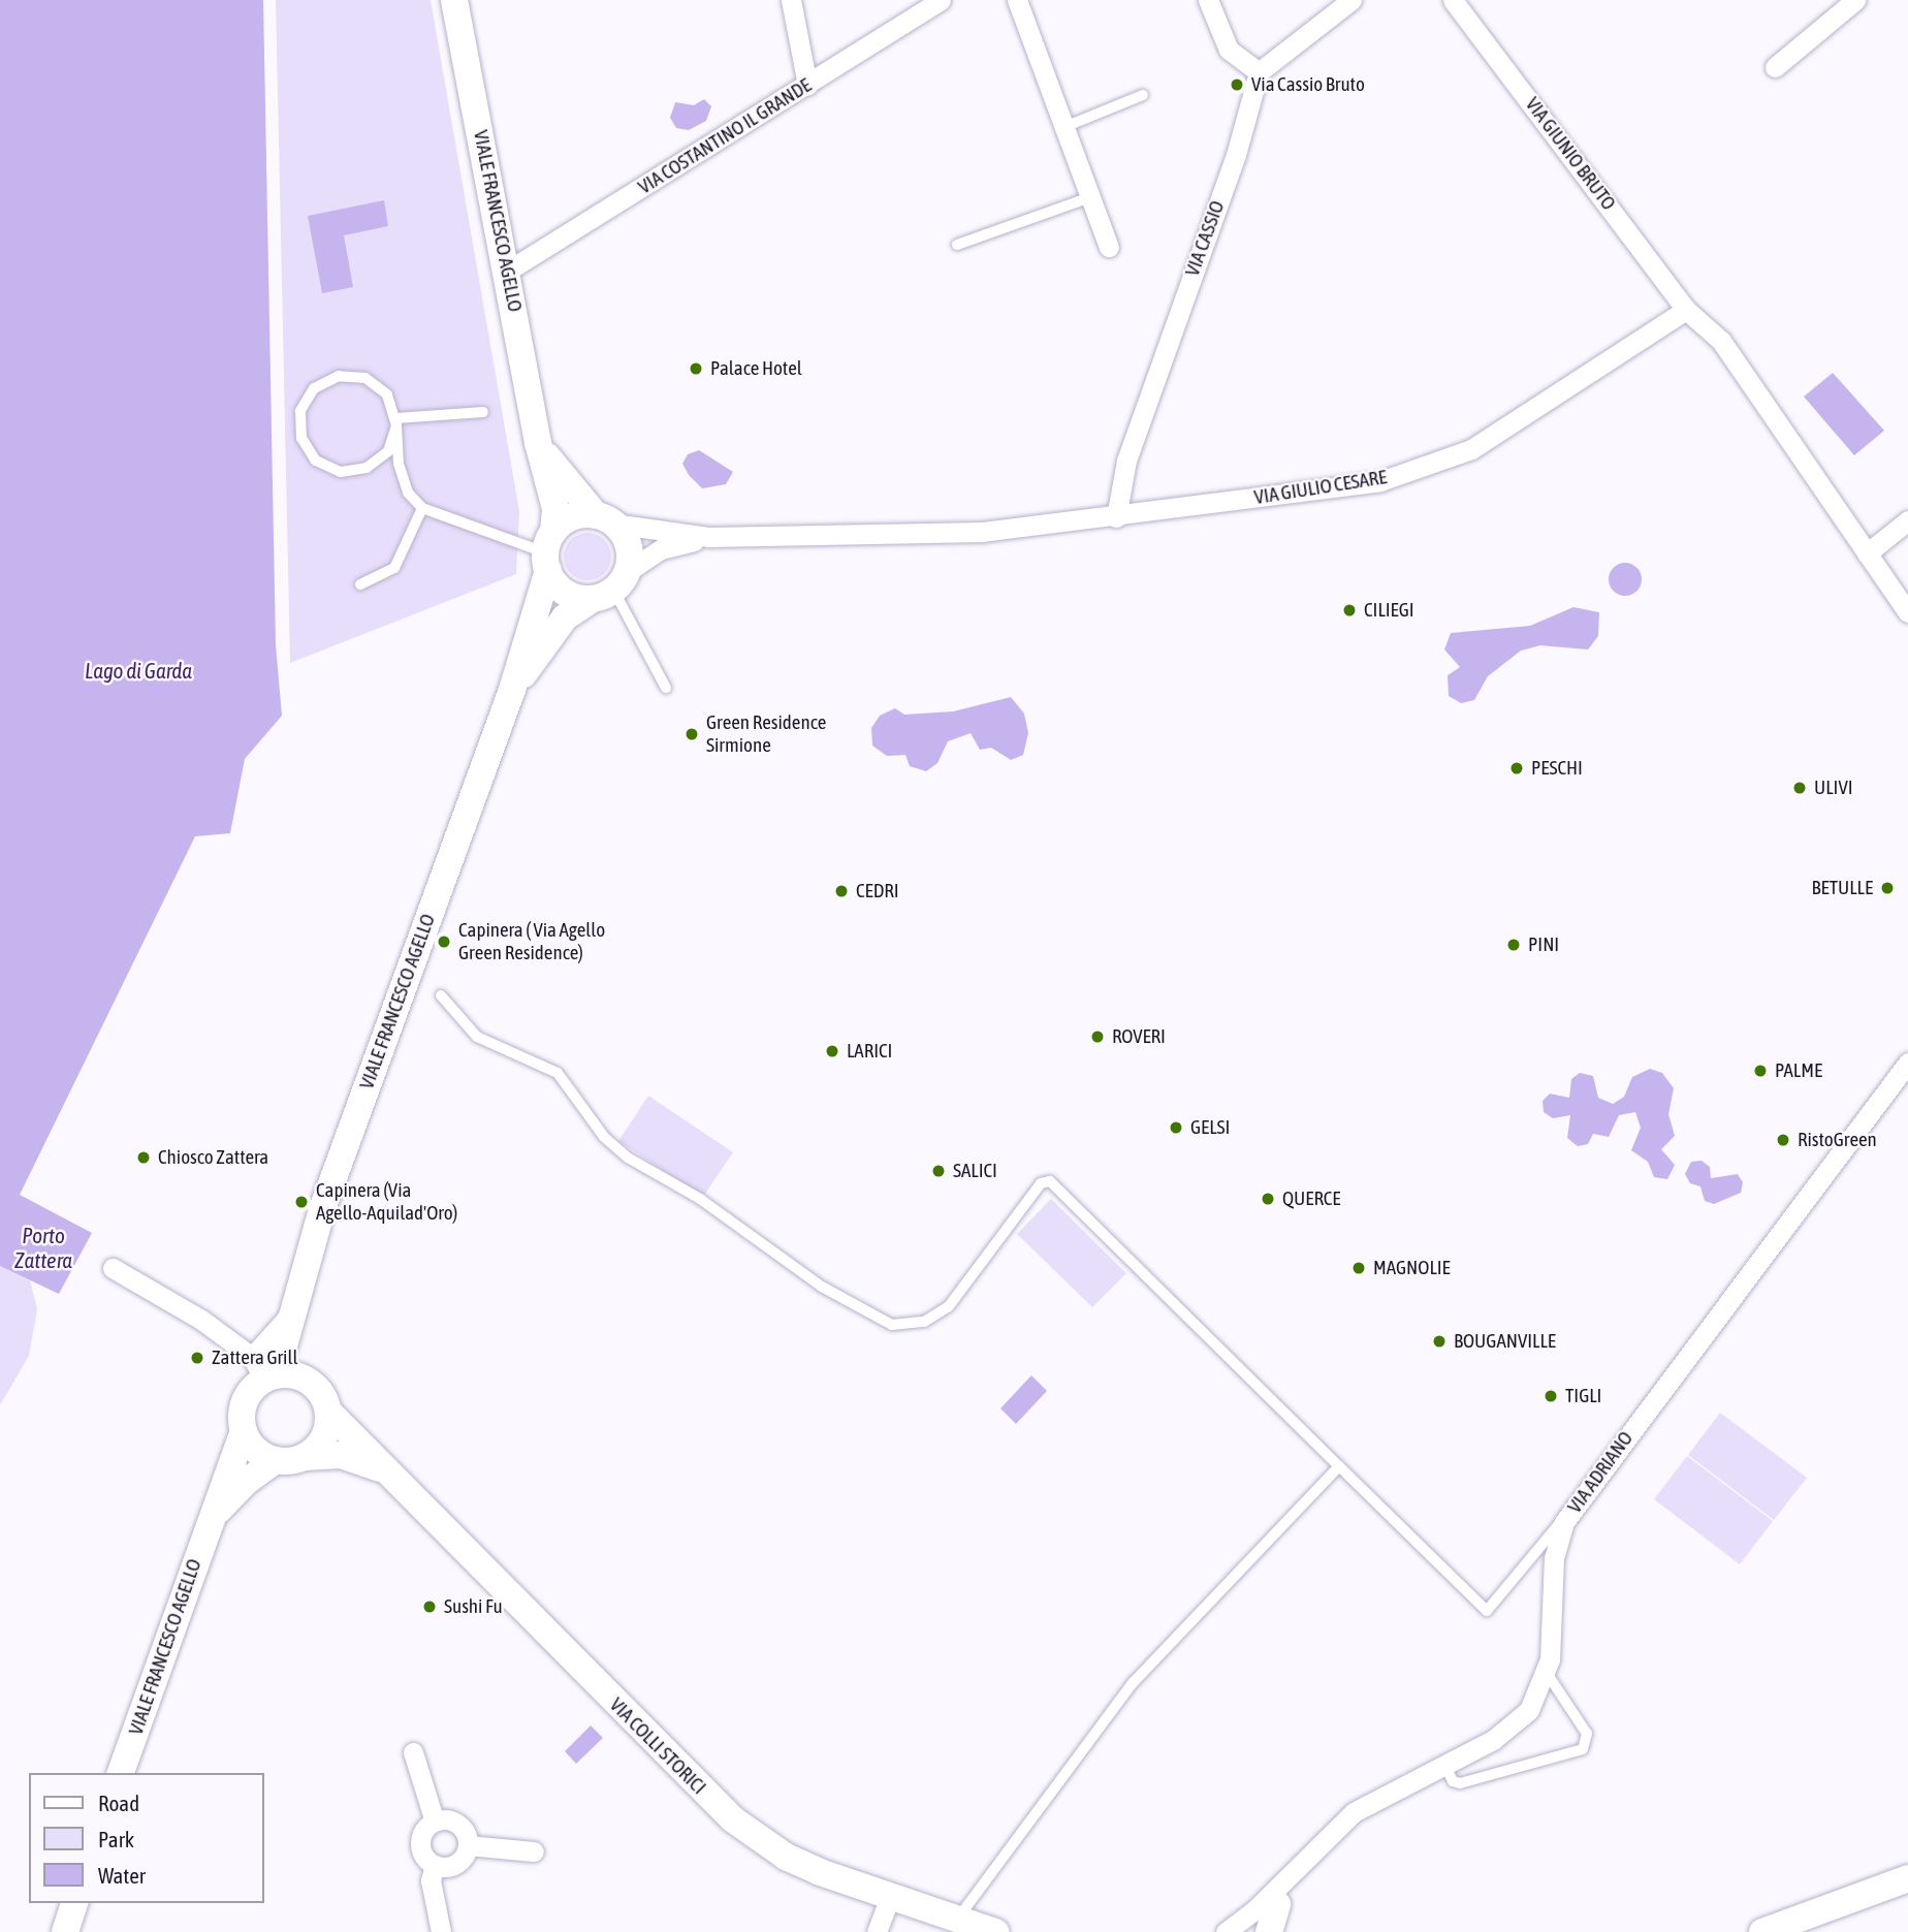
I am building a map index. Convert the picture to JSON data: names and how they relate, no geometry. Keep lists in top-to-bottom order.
{
  "streets": {
    "main road": ["VIALE FRANCESCO AGELLO", "VIA COLLI STORICI"],
    "street": [
      "VIA COSTANTINO IL GRANDE",
      "VIA GIUNIO BRUTO",
      "VIA CASSIO",
      "VIA GIULIO CESARE",
      "VIA ADRIANO"
    ]
  },
  "crossings": [
    ["VIA COSTANTINO IL GRANDE", "VIALE FRANCESCO AGELLO"],
    ["VIA GIUNIO BRUTO", "VIA GIULIO CESARE"],
    ["VIALE FRANCESCO AGELLO", "VIA GIULIO CESARE"],
    ["VIALE FRANCESCO AGELLO", "VIA COLLI STORICI"],
    ["VIA CASSIO", "VIA GIULIO CESARE"]
  ],
  "water": ["Lago di Garda", "Porto Zattera"],
  "places": [
    "Via Cassio Bruto",
    "Palace Hotel",
    "CILIEGI",
    "Green Residence Sirmione",
    "PESCHI",
    "ULIVI",
    "BETULLE",
    "CEDRI",
    "Capinera ( Via Agello Green Residence)",
    "PINI",
    "ROVERI",
    "LARICI",
    "PALME",
    "GELSI",
    "RistoGreen",
    "Chiosco Zattera",
    "SALICI",
    "QUERCE",
    "Capinera (Via Agello-Aquilad'Oro)",
    "MAGNOLIE",
    "BOUGANVILLE",
    "Zattera Grill",
    "TIGLI",
    "Sushi Fu"
  ],
  "legend": ["Road", "Park", "Water"]
}
